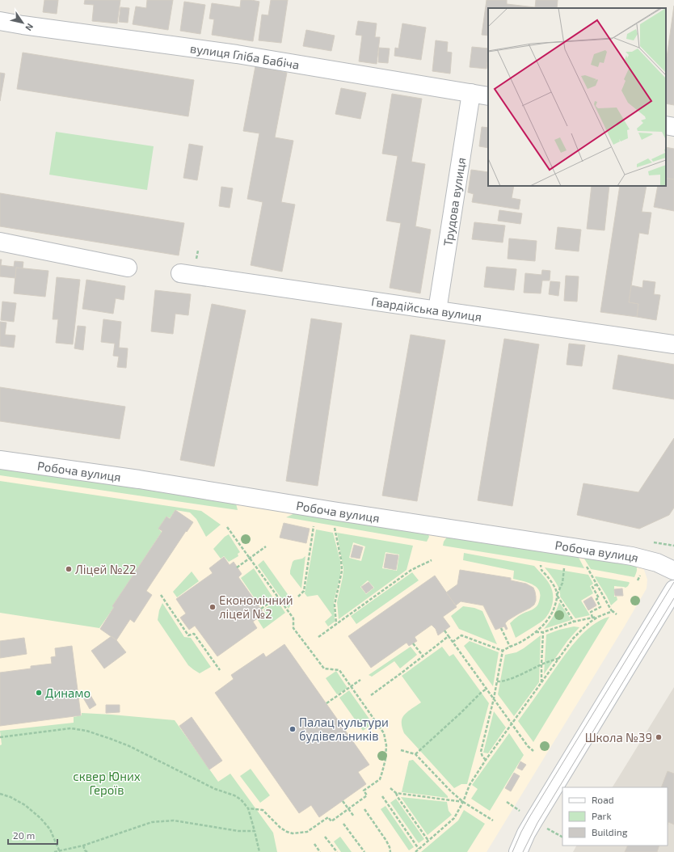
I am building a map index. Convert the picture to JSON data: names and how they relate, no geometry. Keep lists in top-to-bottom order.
{
  "streets": {
    "street": [
      "вулиця Гліба Бабіча",
      "Трудова вулиця",
      "Гвардійська вулиця",
      "Робоча вулиця"
    ]
  },
  "crossings": [
    ["вулиця Гліба Бабіча", "Трудова вулиця"],
    ["Трудова вулиця", "Гвардійська вулиця"]
  ],
  "parks": ["сквер Юних Героїв"],
  "places": [
    "Ліцей №22",
    "Економічний ліцей №2",
    "Динамо",
    "Палац культури будівельників",
    "Школа №39"
  ],
  "legend": ["Road", "Park", "Building"],
  "scale_bar": "20 m",
  "north": "bottom right"
}
